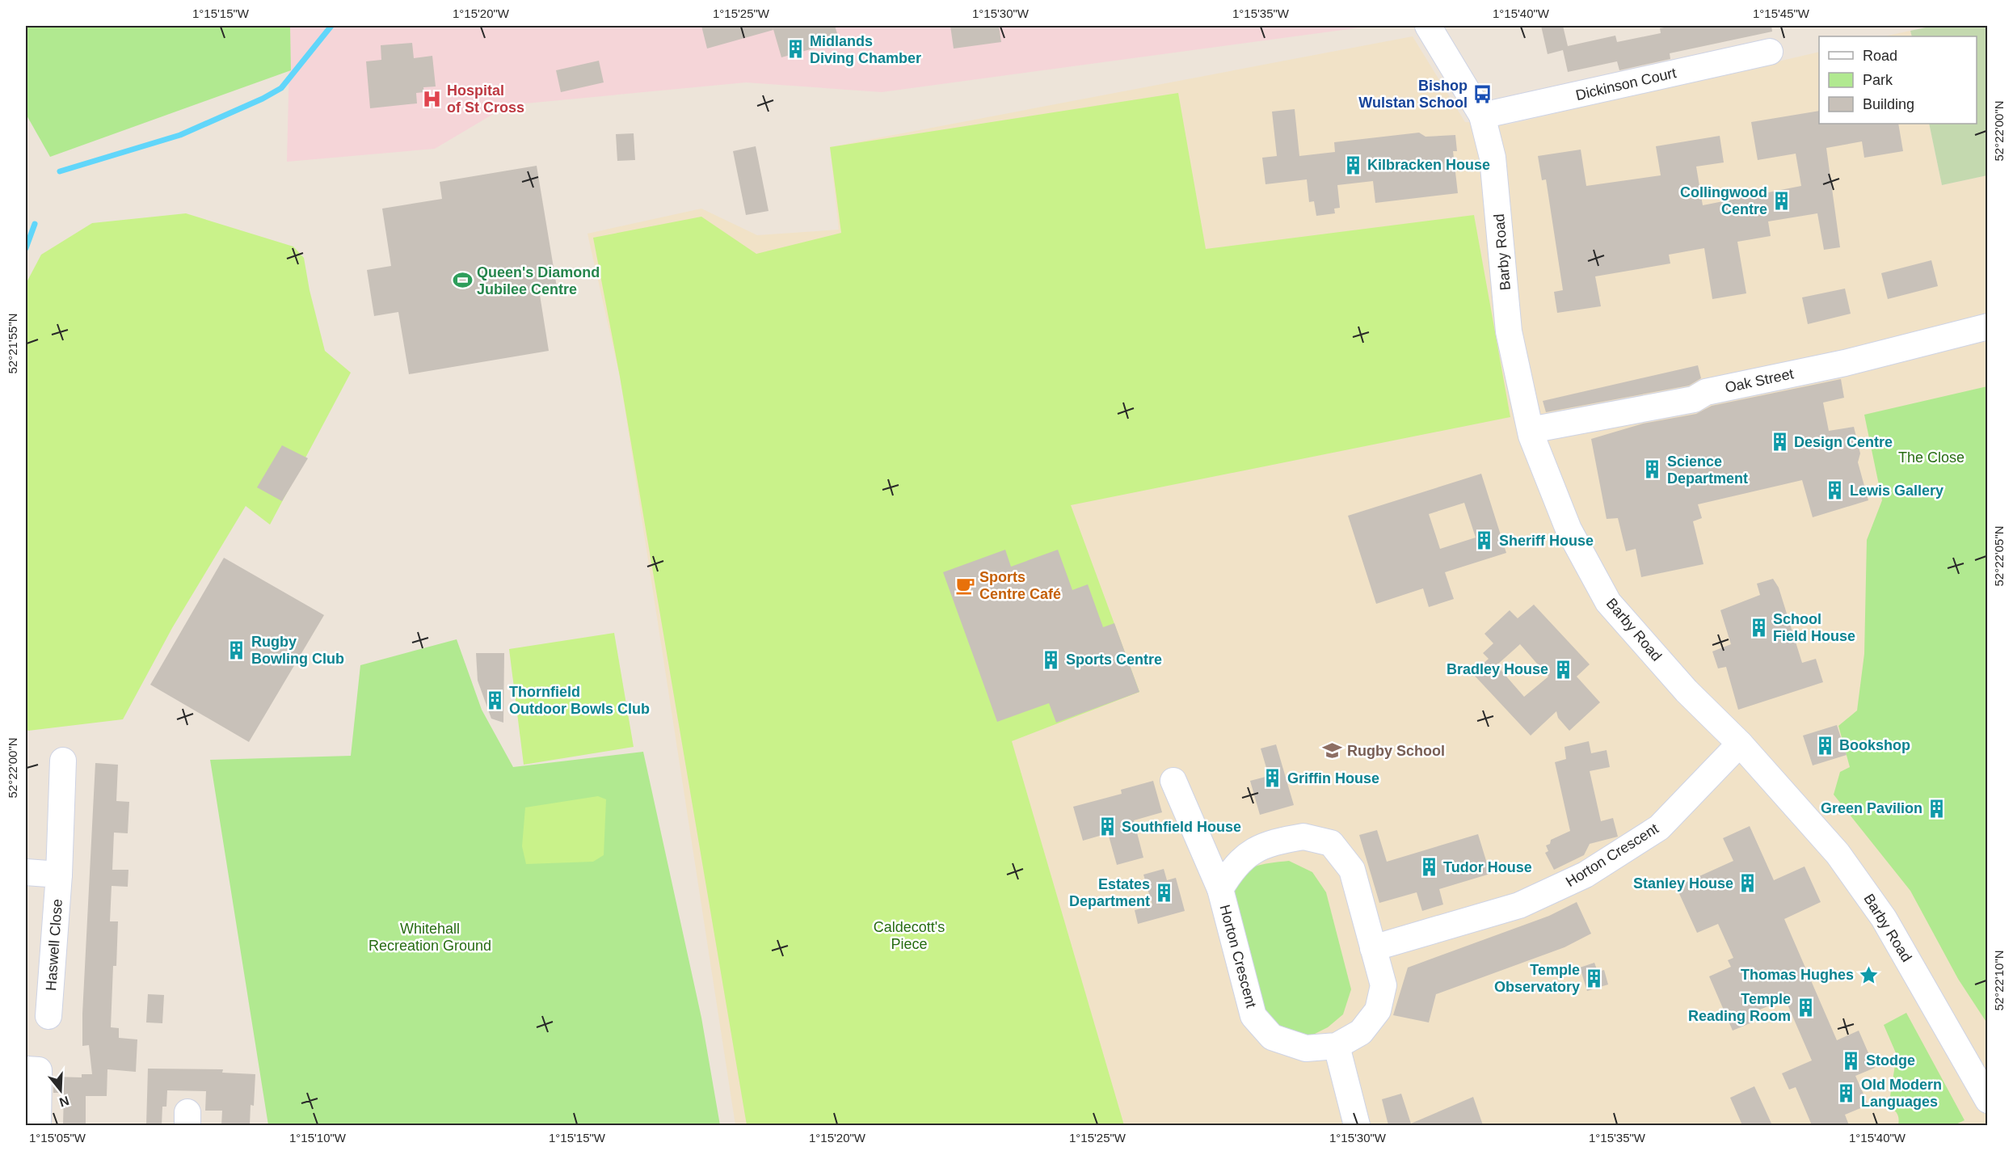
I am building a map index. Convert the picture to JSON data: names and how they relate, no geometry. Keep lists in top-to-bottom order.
{
  "streets": {
    "street": [
      "Dickinson Court",
      "Barby Road",
      "Oak Street",
      "Horton Crescent",
      "Haswell Close"
    ]
  },
  "crossings": [
    ["Dickinson Court", "Barby Road"],
    ["Barby Road", "Oak Street"],
    ["Barby Road", "Horton Crescent"]
  ],
  "parks": ["The Close", "Caldecott's Piece", "Whitehall Recreation Ground"],
  "places": {
    "building": [
      "Midlands Diving Chamber",
      "Kilbracken House",
      "Collingwood Centre",
      "Design Centre",
      "Science Department",
      "Lewis Gallery",
      "Sheriff House",
      "School Field House",
      "Rugby Bowling Club",
      "Sports Centre",
      "Bradley House",
      "Thornfield Outdoor Bowls Club",
      "Bookshop",
      "Griffin House",
      "Green Pavilion",
      "Southfield House",
      "Tudor House",
      "Stanley House",
      "Estates Department",
      "Temple Observatory",
      "Temple Reading Room",
      "Stodge",
      "Old Modern Languages"
    ],
    "bus stop": ["Bishop Wulstan School"],
    "hospital": ["Hospital of St Cross"],
    "sports": ["Queen's Diamond Jubilee Centre"],
    "cafe": ["Sports Centre Café"],
    "school or university": ["Rugby School"],
    "place": ["Thomas Hughes"]
  },
  "legend": ["Road", "Park", "Building"],
  "north": "bottom",
  "coordinates": [
    "1°15'15\"W",
    "1°15'20\"W",
    "1°15'25\"W",
    "1°15'30\"W",
    "1°15'35\"W",
    "1°15'40\"W",
    "1°15'45\"W",
    "52°22'00\"N",
    "52°21'55\"N",
    "52°22'05\"N",
    "52°22'10\"N",
    "1°15'05\"W",
    "1°15'10\"W"
  ]
}
